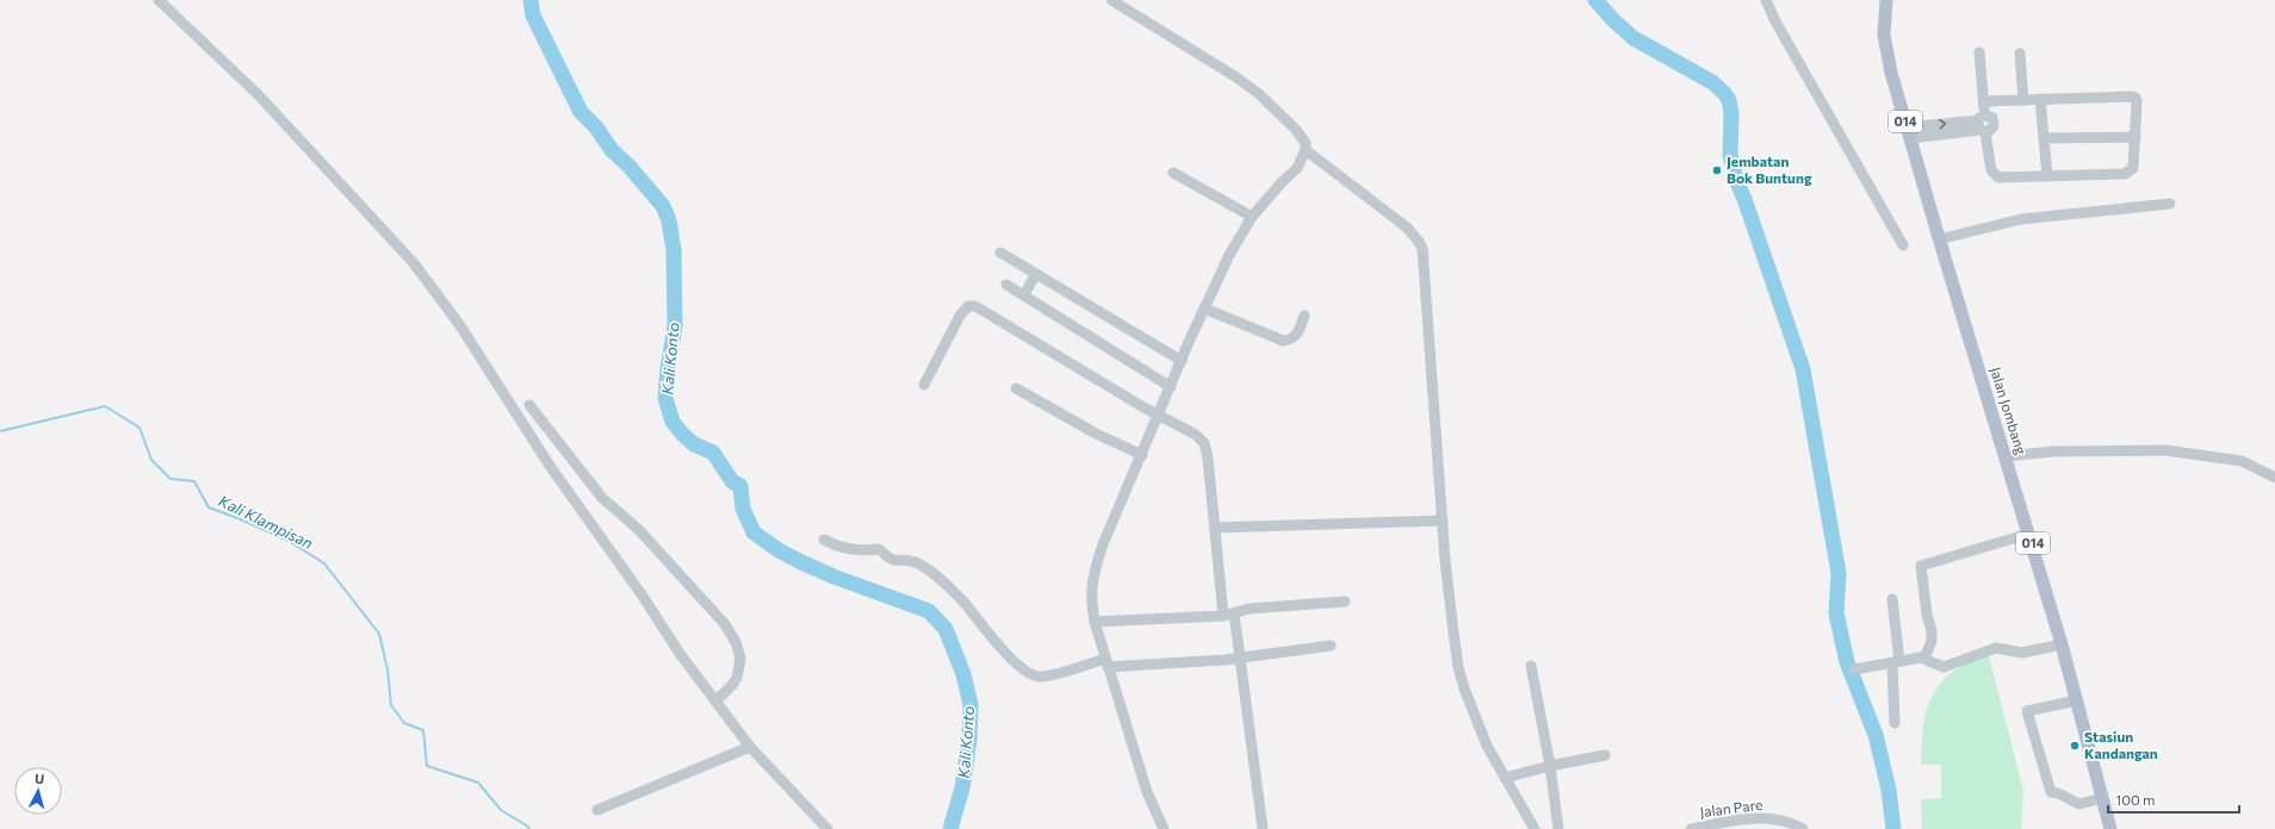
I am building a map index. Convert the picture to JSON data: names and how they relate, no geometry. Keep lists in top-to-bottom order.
{
  "streets": {
    "main road": ["014", "Jalan Jombang"],
    "street": ["Jalan Pare"]
  },
  "water": ["Kali Konto", "Kali Klampisan"],
  "places": ["Jembatan Bok Buntung", "Stasiun Kandangan"],
  "scale_bar": "100 m",
  "north": "top"
}
